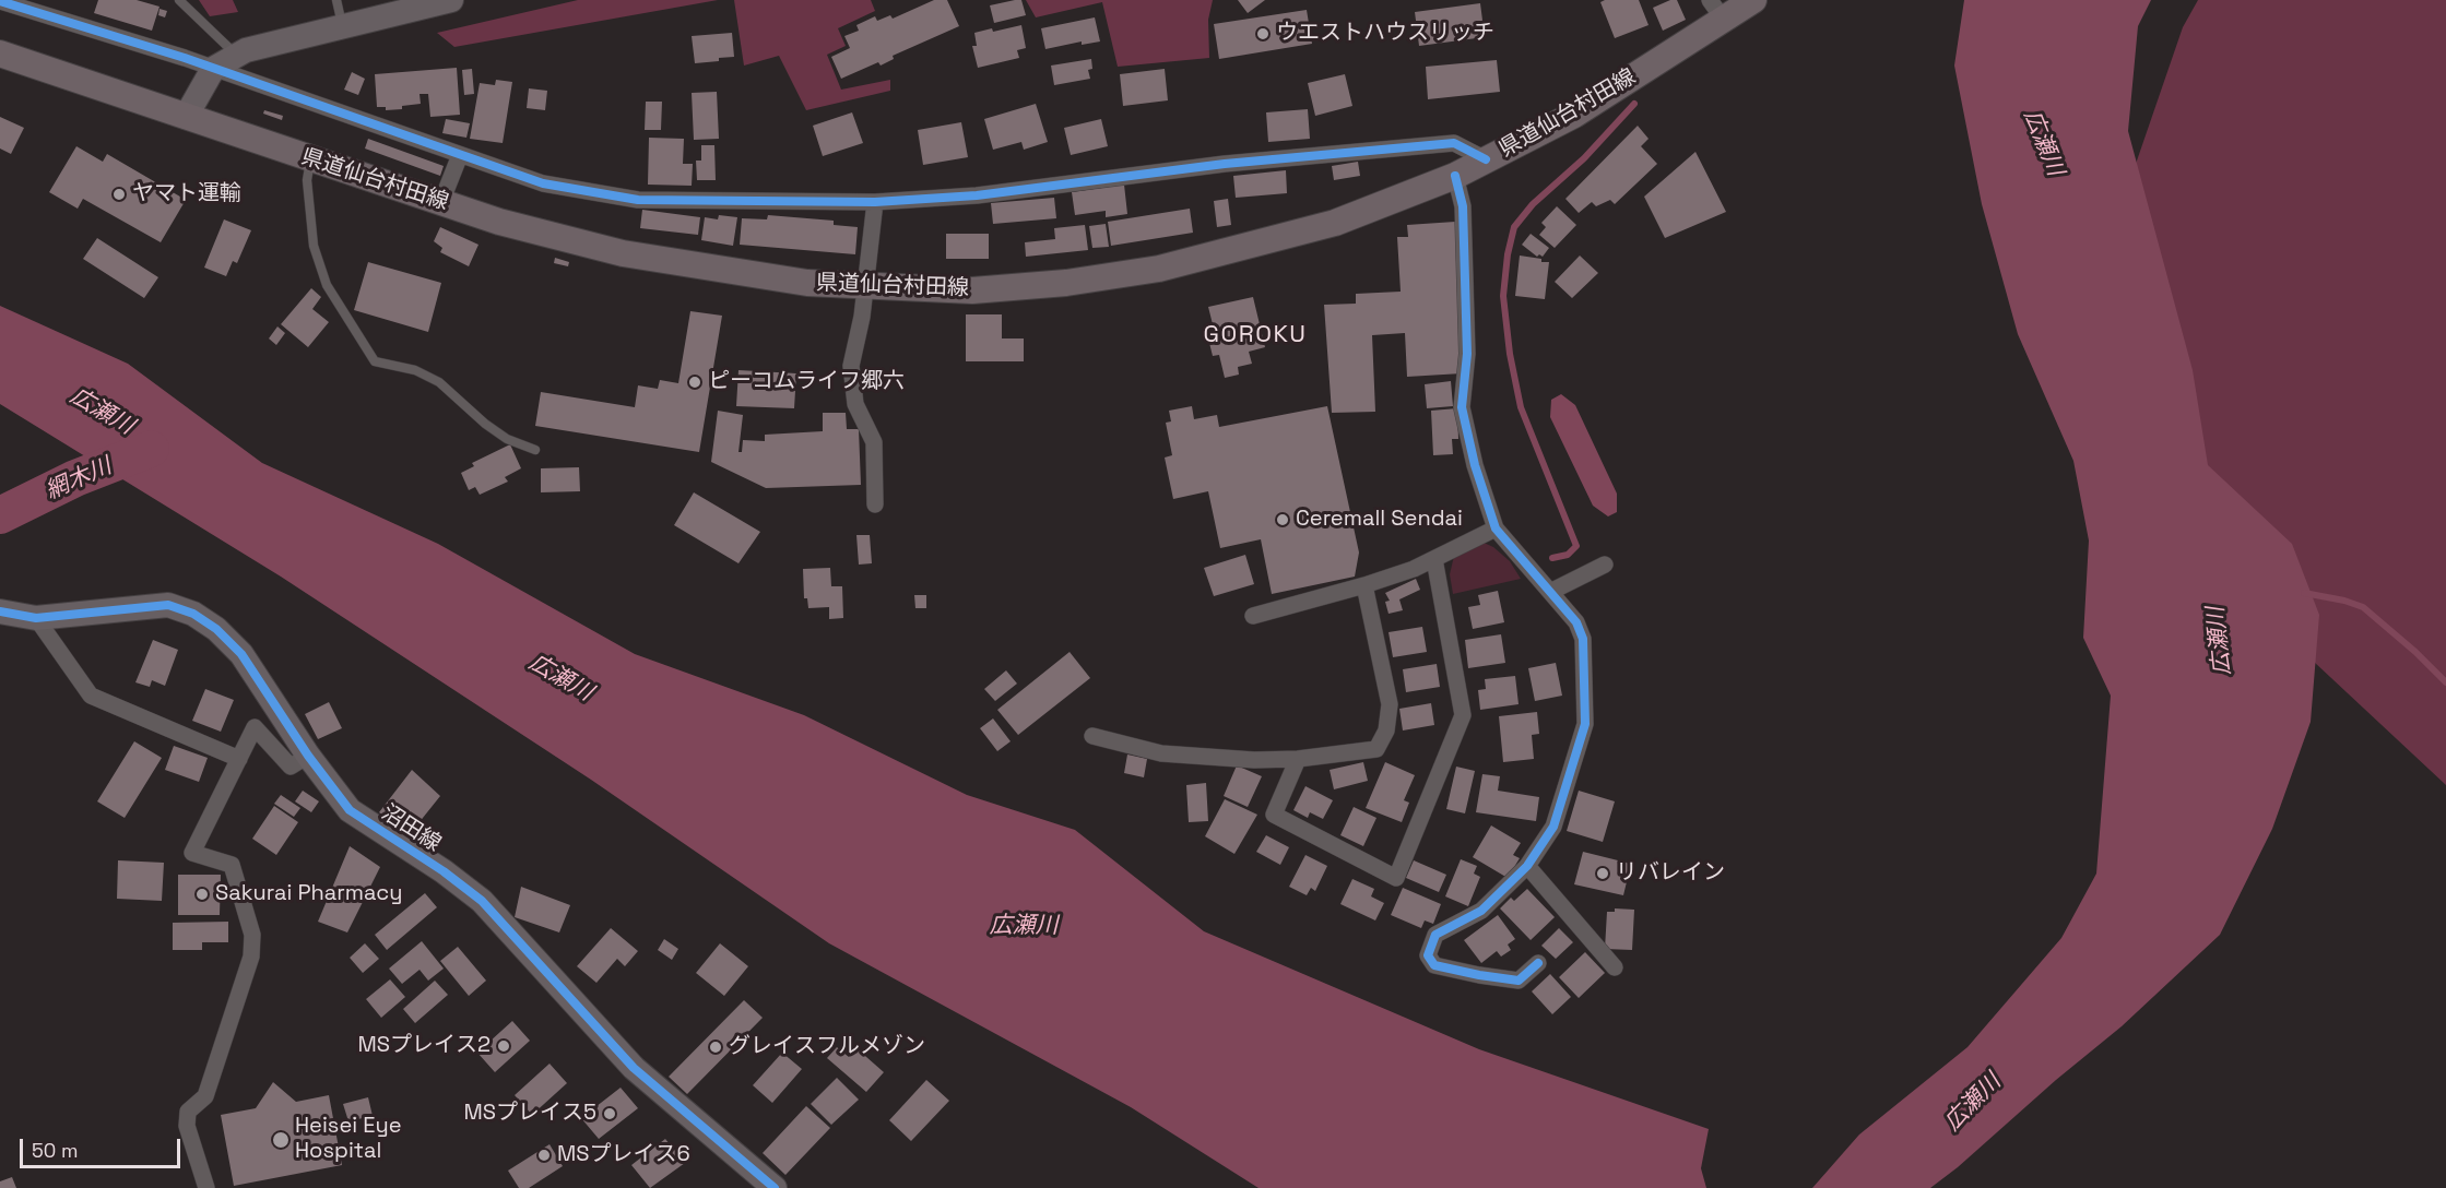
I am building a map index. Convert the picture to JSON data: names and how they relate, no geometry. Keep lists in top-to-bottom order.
{
  "streets": {
    "main road": ["県道仙台村田線"],
    "street": ["沼田線"]
  },
  "districts": ["GOROKU"],
  "water": ["広瀬川", "網木川"],
  "places": [
    "ウエストハウスリッチ",
    "ヤマト運輸",
    "ピーコムライフ郷六",
    "Ceremall Sendai",
    "リバレイン",
    "Sakurai Pharmacy",
    "MSプレイス2",
    "グレイスフルメゾン",
    "MSプレイス5",
    "Heisei Eye Hospital",
    "MSプレイス6"
  ],
  "scale_bar": "50 m"
}
